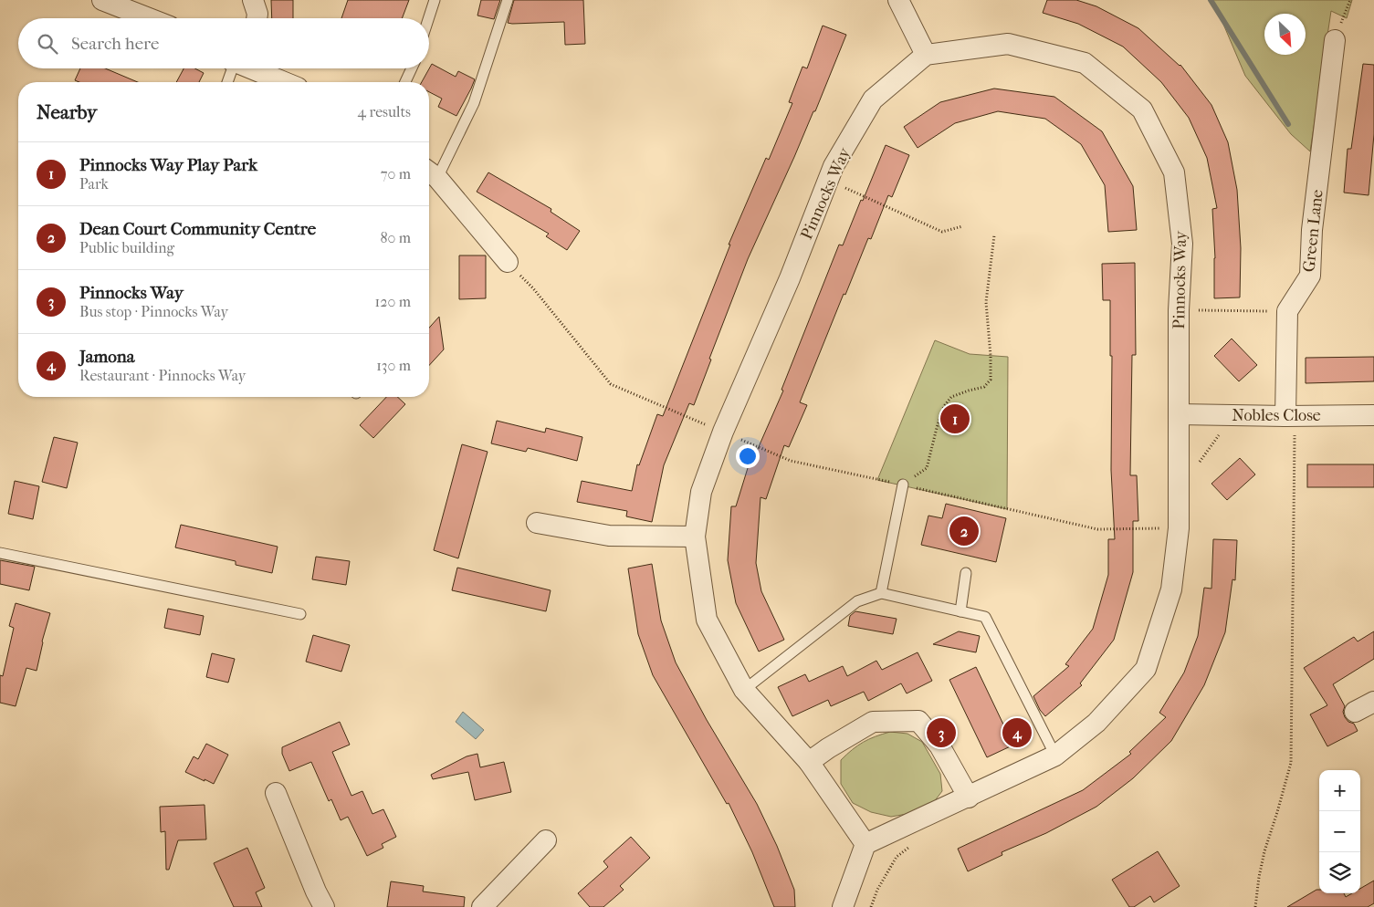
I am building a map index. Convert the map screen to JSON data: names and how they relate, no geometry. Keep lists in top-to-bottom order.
{
  "streets": {
    "street": ["Pinnocks Way", "Green Lane", "Nobles Close"]
  },
  "crossings": [
    ["Pinnocks Way", "Nobles Close"]
  ],
  "north": "bottom right",
  "page": {
    "search": "Search here",
    "heading": ["Nearby", "4 results"],
    "list": [
      {
        "mark": "1",
        "name": "Pinnocks Way Play Park",
        "note": "Park",
        "value": "70 m"
      },
      {
        "mark": "2",
        "name": "Dean Court Community Centre",
        "note": "Public building",
        "value": "80 m"
      },
      {
        "mark": "3",
        "name": "Pinnocks Way",
        "note": "Bus stop · Pinnocks Way",
        "value": "120 m"
      },
      {
        "mark": "4",
        "name": "Jamona",
        "note": "Restaurant · Pinnocks Way",
        "value": "130 m"
      }
    ],
    "pins": [
      "1",
      "2",
      "3",
      "4"
    ],
    "map_buttons": ["+", "−"]
  }
}
